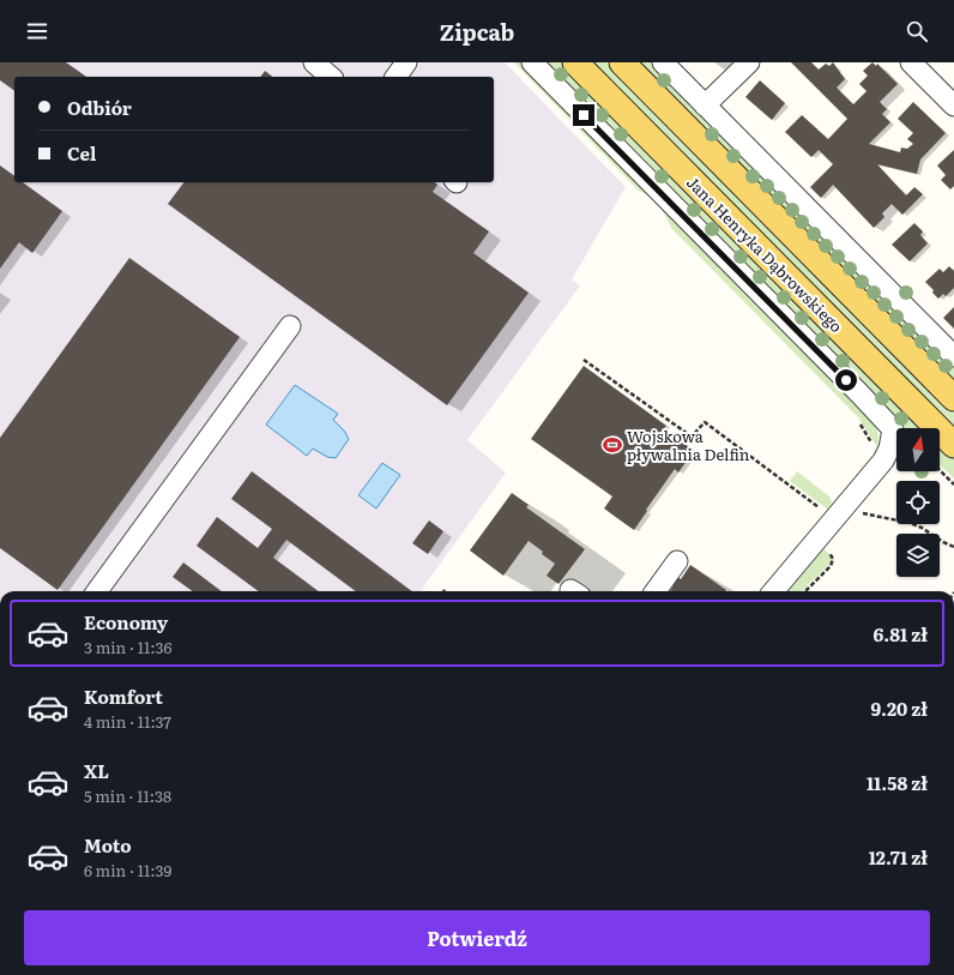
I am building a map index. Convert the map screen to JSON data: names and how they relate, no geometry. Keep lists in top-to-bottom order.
{
  "streets": {
    "main road": ["Jana Henryka Dąbrowskiego"]
  },
  "places": {
    "sports": ["Wojskowa pływalnia Delfin"]
  },
  "north": "top",
  "page": {
    "header": "Zipcab",
    "banner": ["Odbiór", "Cel"],
    "list": [
      {
        "name": "Economy",
        "note": "3 min · 11:36",
        "value": "6.81 zł"
      },
      {
        "name": "Komfort",
        "note": "4 min · 11:37",
        "value": "9.20 zł"
      },
      {
        "name": "XL",
        "note": "5 min · 11:38",
        "value": "11.58 zł"
      },
      {
        "name": "Moto",
        "note": "6 min · 11:39",
        "value": "12.71 zł"
      }
    ],
    "buttons": "Potwierdź"
  }
}
